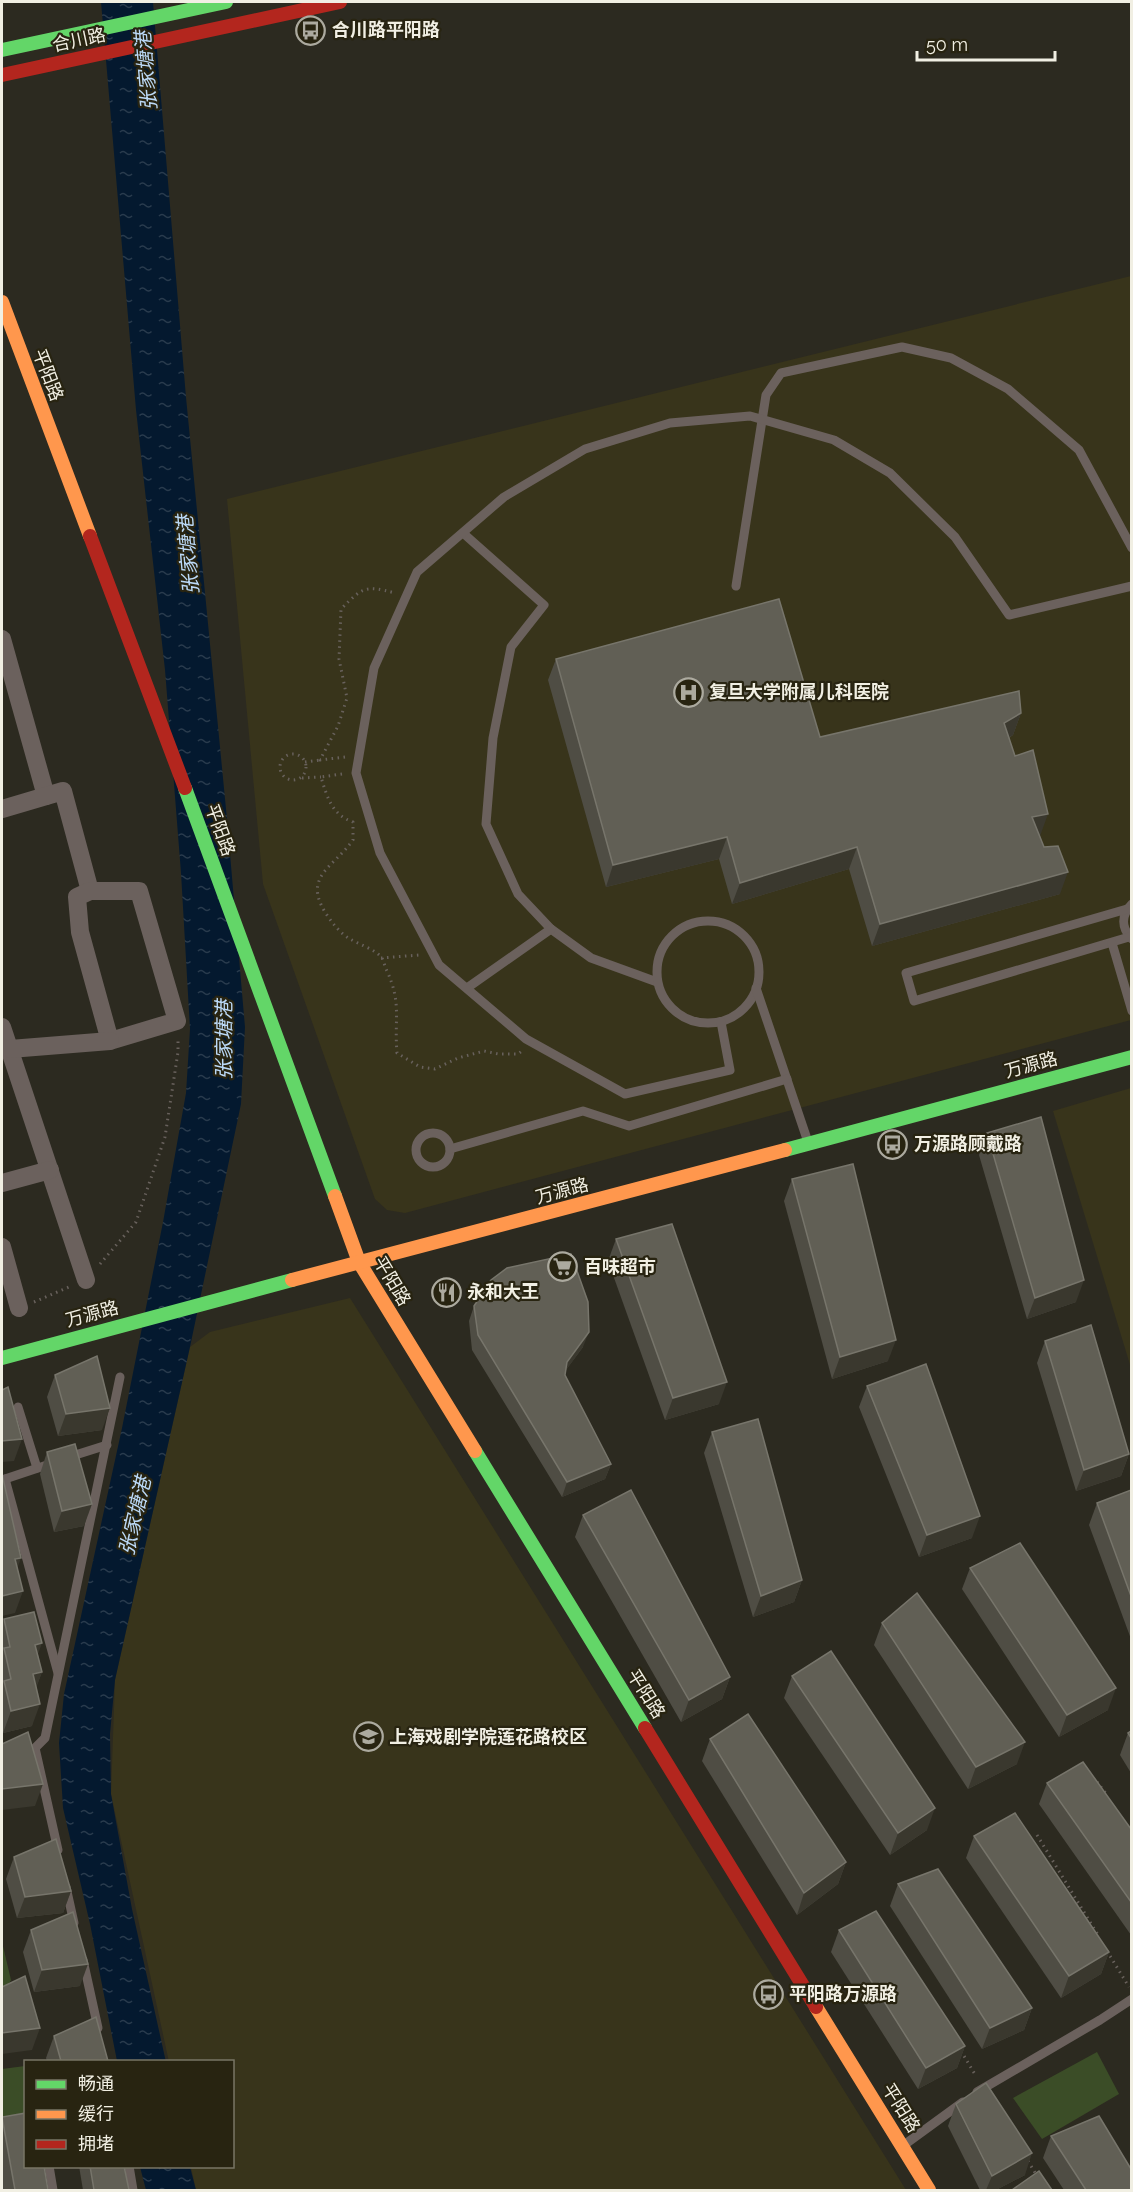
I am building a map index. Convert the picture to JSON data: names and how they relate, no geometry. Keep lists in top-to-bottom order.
{
  "streets": {
    "street": ["合川路", "平阳路", "万源路"]
  },
  "crossings": [
    ["平阳路", "万源路"]
  ],
  "water": ["张家塘港"],
  "places": {
    "bus stop": ["合川路平阳路", "万源路顾戴路", "平阳路万源路"],
    "hospital": ["复旦大学附属儿科医院"],
    "supermarket": ["百味超市"],
    "restaurant": ["永和大王"],
    "school or university": ["上海戏剧学院莲花路校区"]
  },
  "legend": ["畅通", "缓行", "拥堵"],
  "scale_bar": "50 m"
}
